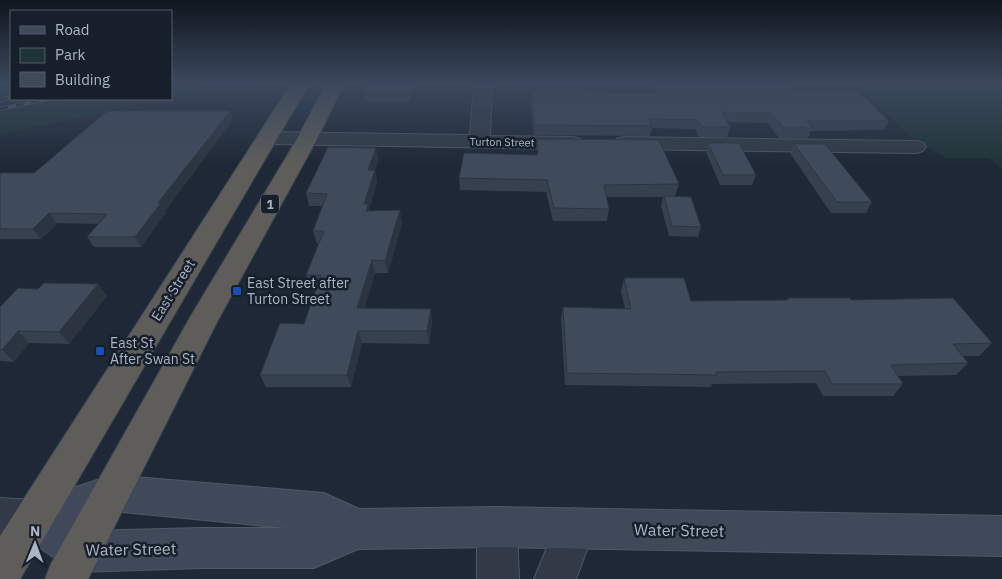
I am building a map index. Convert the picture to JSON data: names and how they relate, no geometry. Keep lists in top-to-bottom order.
{
  "streets": {
    "highway": ["1", "East Street"],
    "main road": ["Water Street"],
    "street": ["Turton Street"]
  },
  "crossings": [
    ["Turton Street", "1"],
    ["Turton Street", "East Street"],
    ["1", "Water Street"],
    ["East Street", "Water Street"]
  ],
  "places": {
    "transit": ["East Street after Turton Street", "East St After Swan St"]
  },
  "legend": ["Road", "Park", "Building"],
  "north": "top"
}
